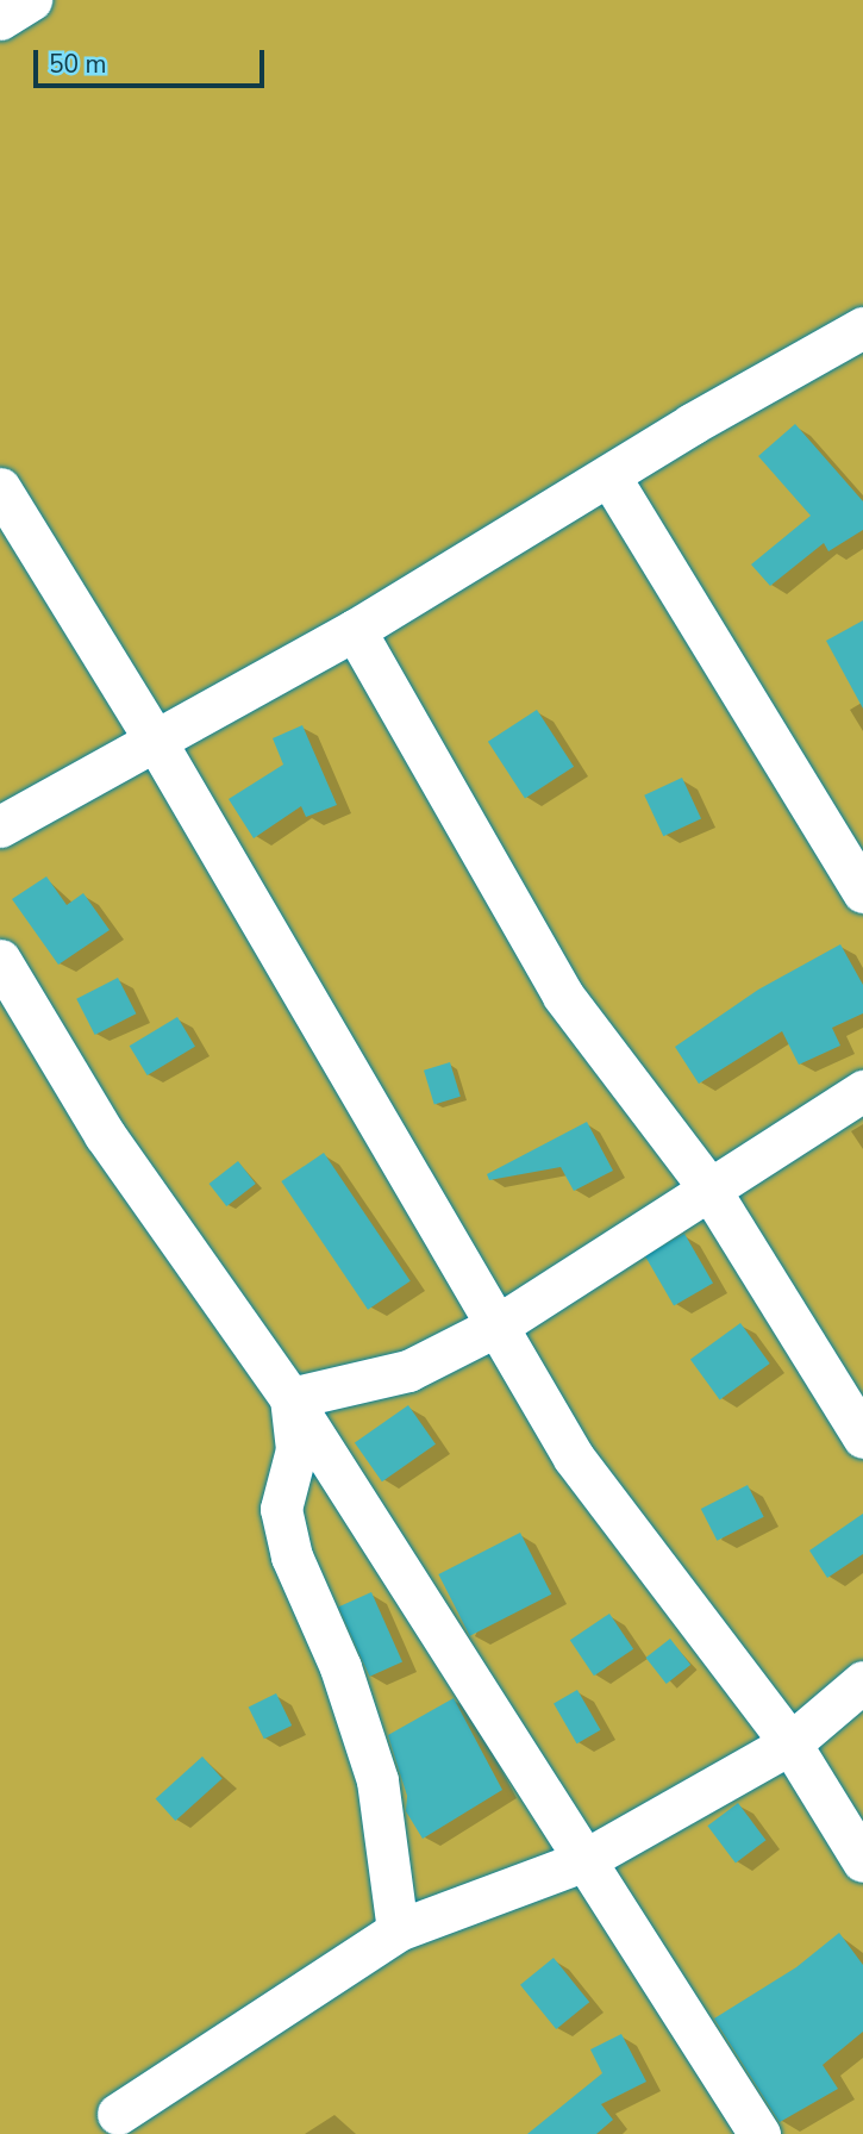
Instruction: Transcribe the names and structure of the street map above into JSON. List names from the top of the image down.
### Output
{
  "scale_bar": "50 m"
}
